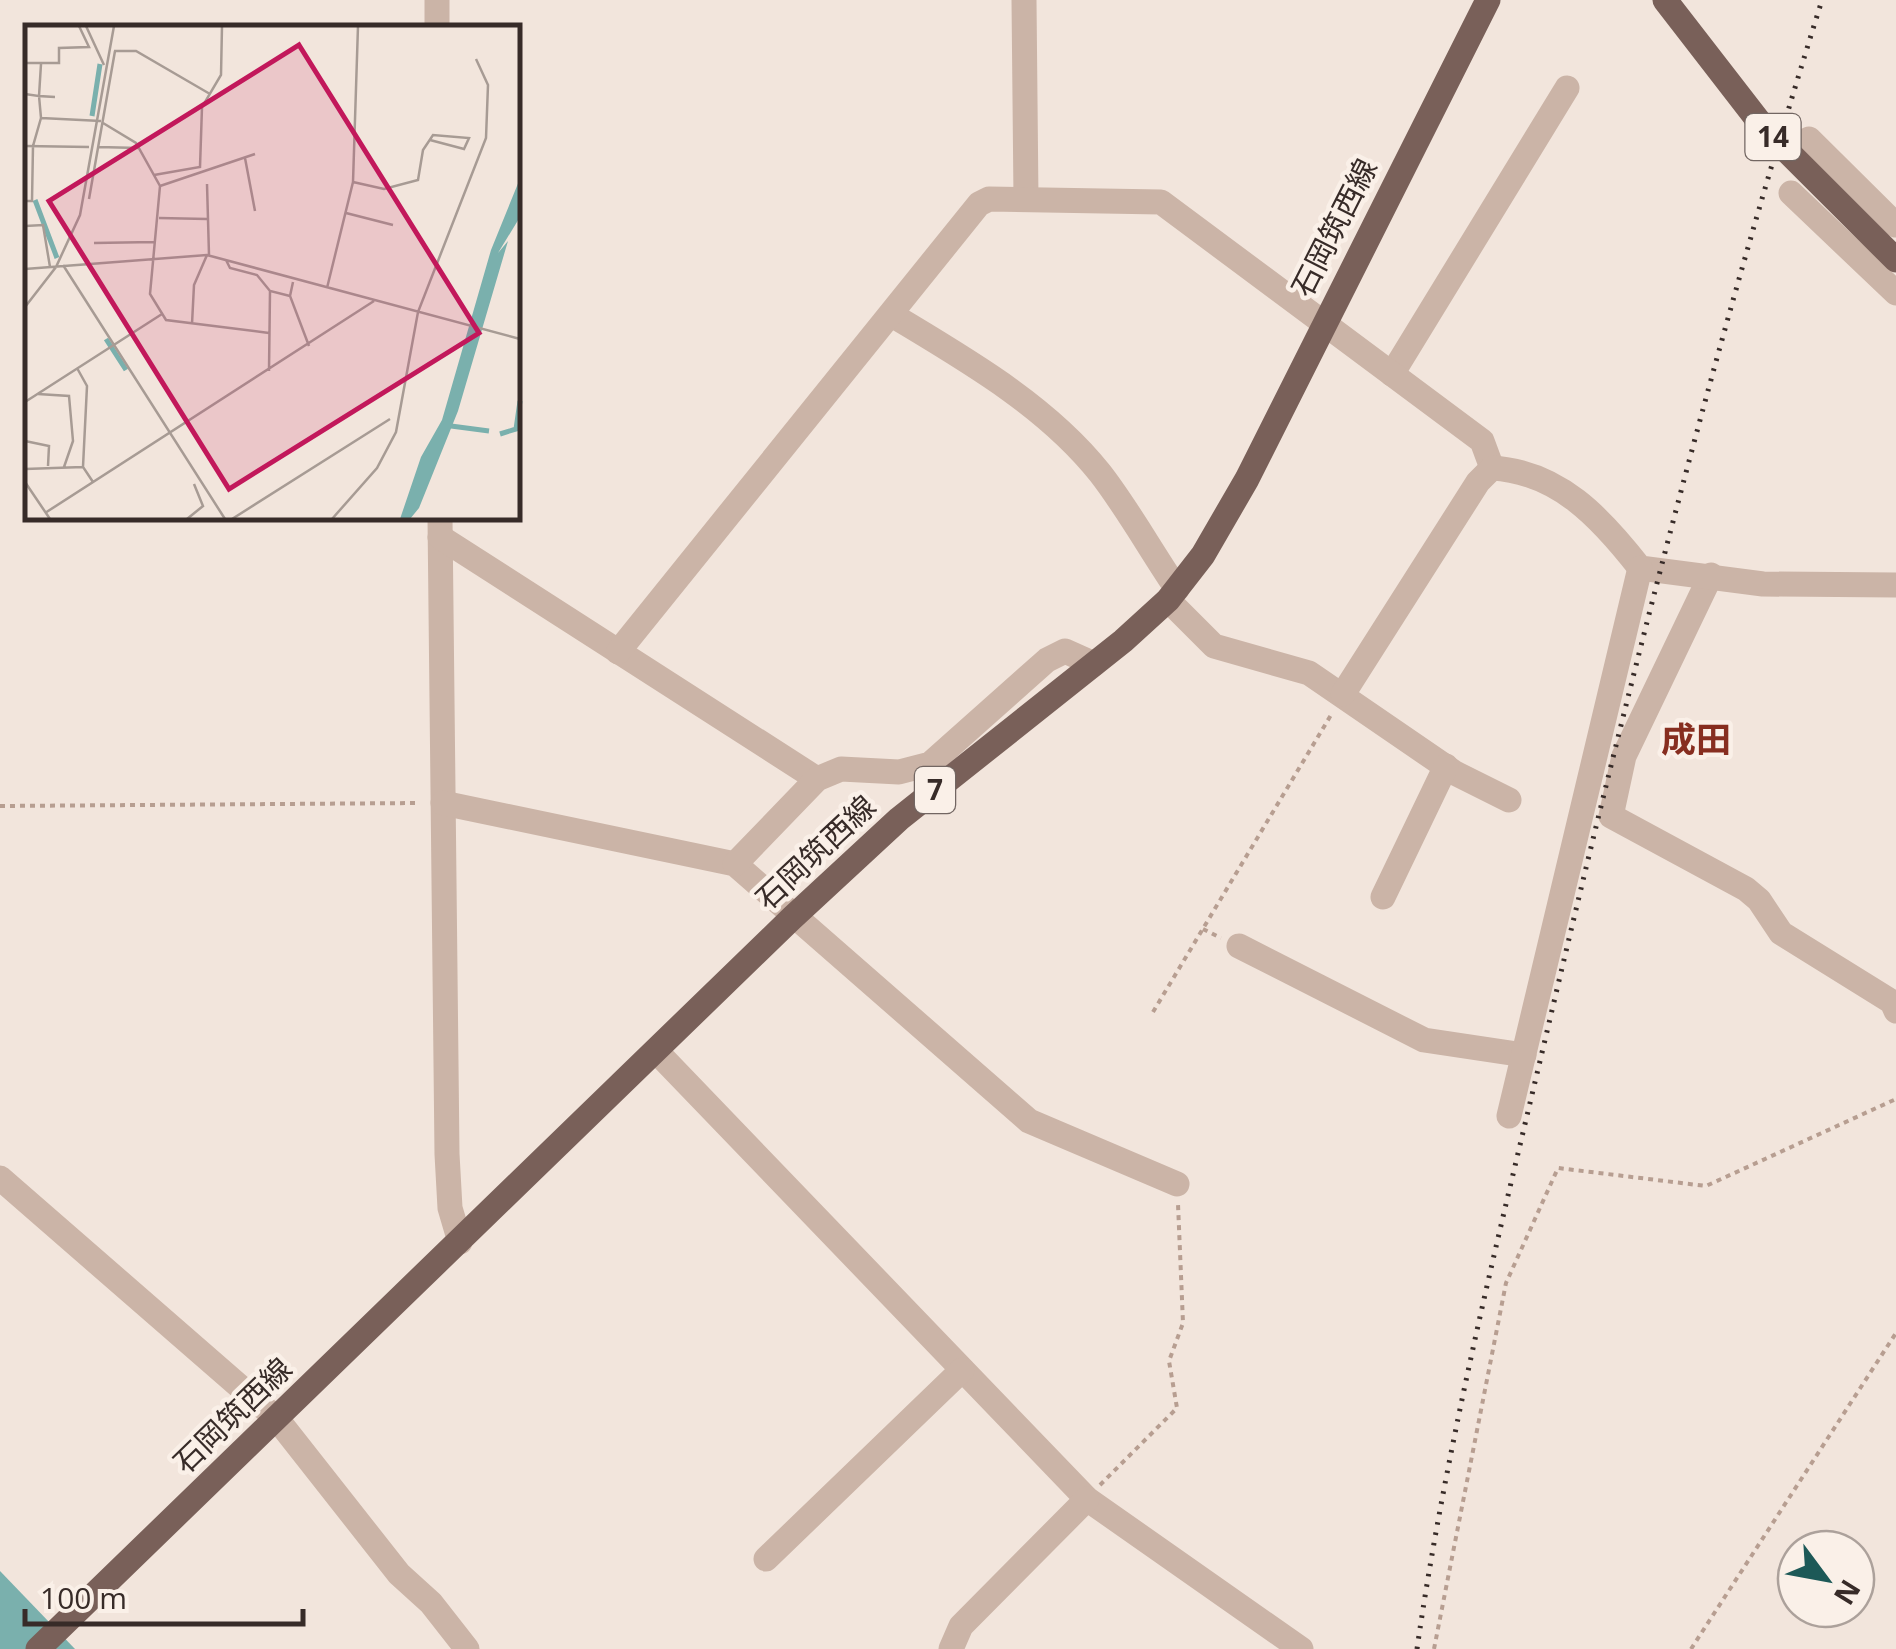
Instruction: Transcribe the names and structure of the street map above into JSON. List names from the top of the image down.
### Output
{
  "streets": {
    "main road": ["14", "石岡筑西線", "7"]
  },
  "districts": ["成田"],
  "scale_bar": "100 m",
  "north": "bottom right"
}
